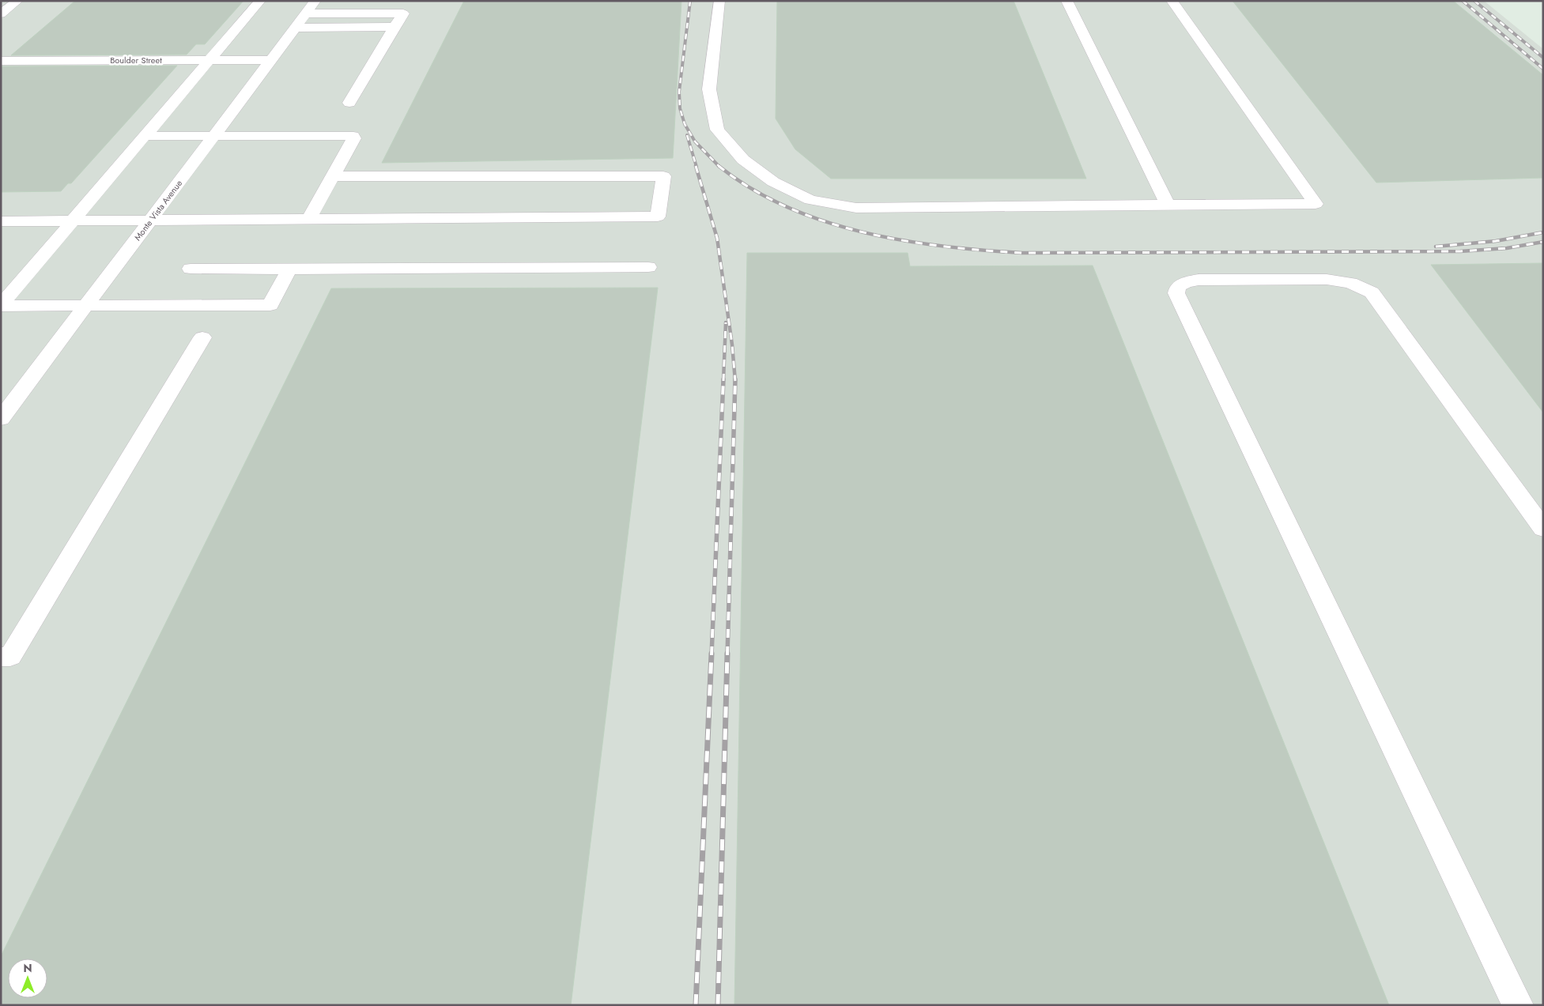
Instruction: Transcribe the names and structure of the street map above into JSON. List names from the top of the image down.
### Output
{
  "streets": {
    "street": ["Boulder Street", "Monte Vista Avenue"]
  },
  "crossings": [
    ["Boulder Street", "Monte Vista Avenue"]
  ],
  "north": "top"
}
